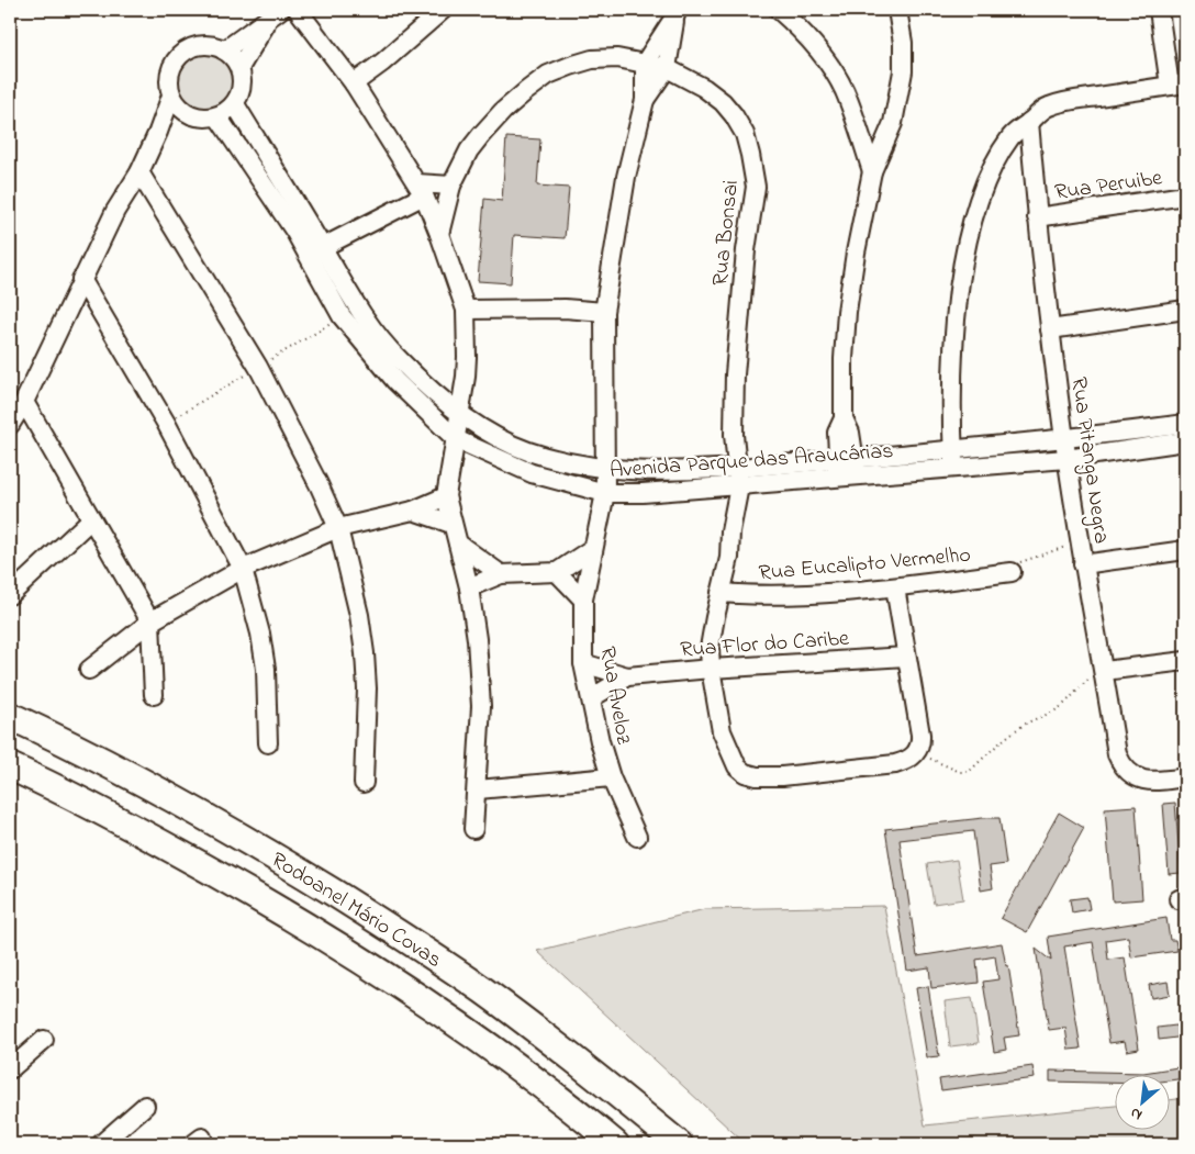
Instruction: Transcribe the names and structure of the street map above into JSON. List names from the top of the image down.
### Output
{
  "streets": {
    "highway": ["Rodoanel Mário Covas"],
    "street": [
      "Rua Peruibe",
      "Rua Bonsai",
      "Avenida Parque das Araucárias",
      "Rua Pitanga Negra",
      "Rua Eucalipto Vermelho",
      "Rua Flor do Caribe",
      "Rua Aveloz"
    ]
  },
  "crossings": [
    ["Rua Peruibe", "Rua Pitanga Negra"],
    ["Rua Bonsai", "Avenida Parque das Araucárias"],
    ["Avenida Parque das Araucárias", "Rua Pitanga Negra"],
    ["Avenida Parque das Araucárias", "Rua Aveloz"]
  ],
  "north": "bottom left"
}
